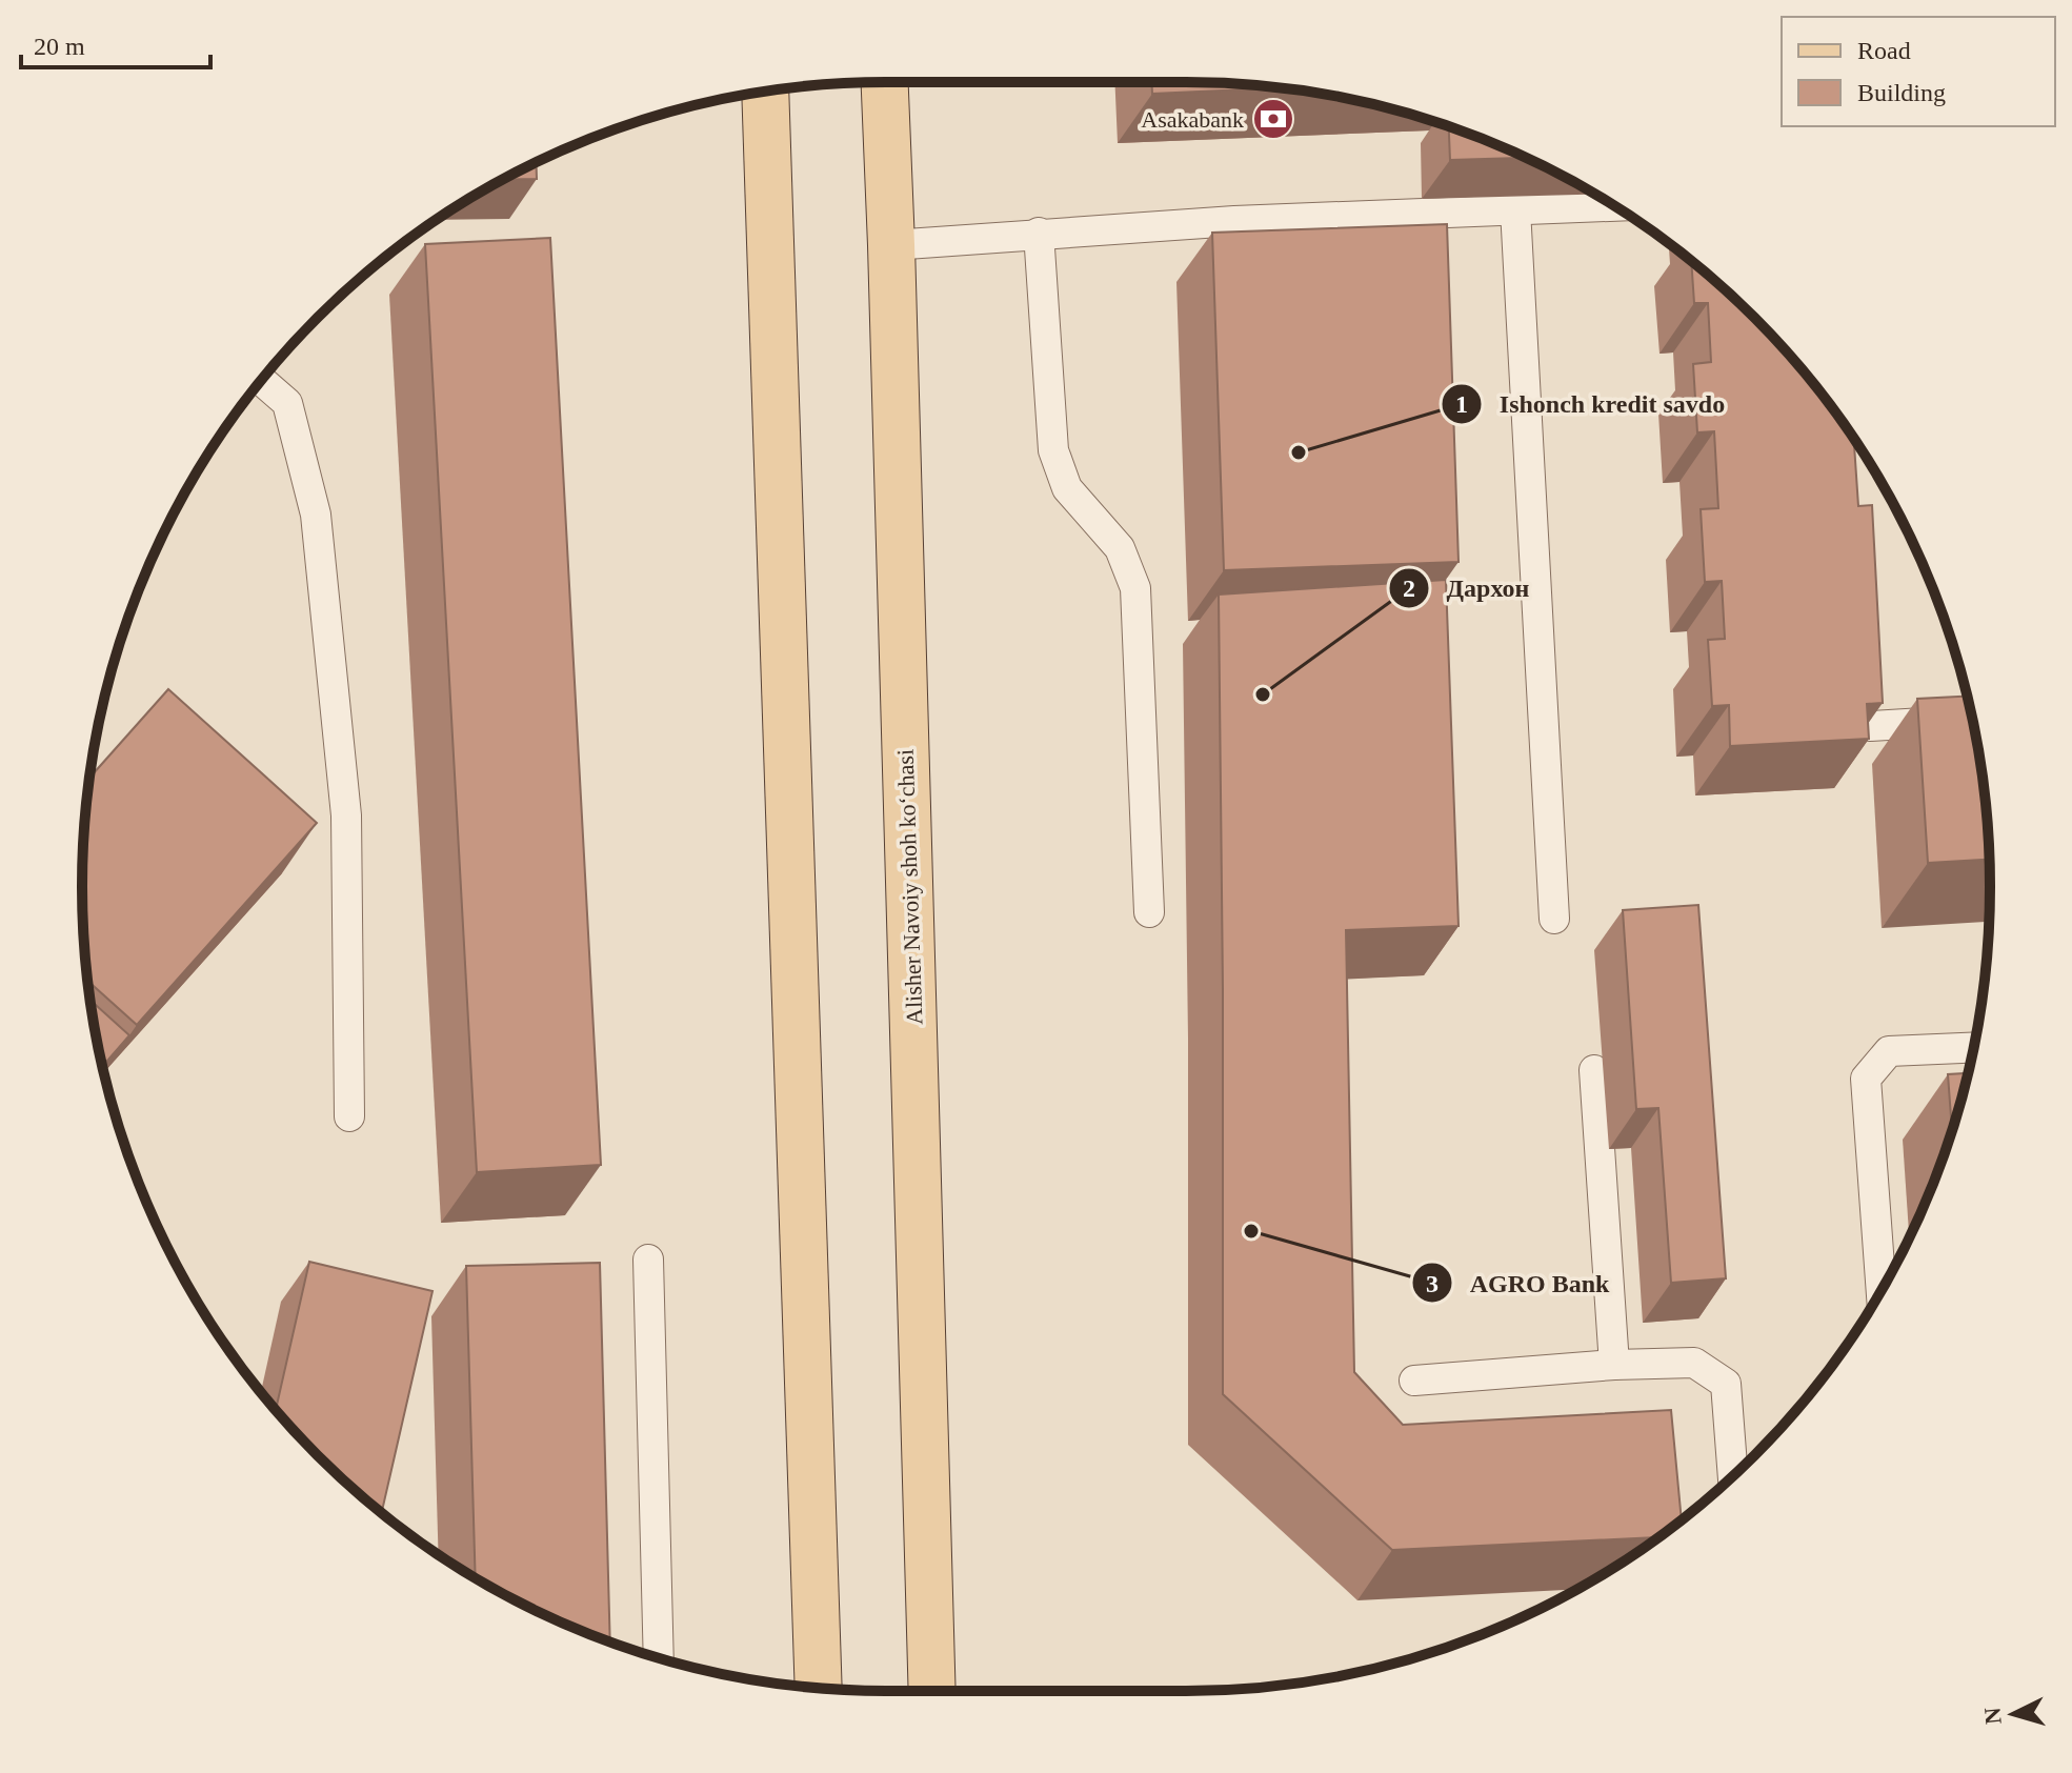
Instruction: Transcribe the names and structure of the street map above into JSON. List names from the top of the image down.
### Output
{
  "streets": {
    "main road": ["Alisher Navoiy shoh koʻchasi"]
  },
  "places": {
    "bank": ["Asakabank"],
    "other": ["Ishonch kredit savdo", "Дархон", "AGRO Bank"]
  },
  "legend": ["Road", "Building"],
  "scale_bar": "20 m",
  "north": "left"
}
